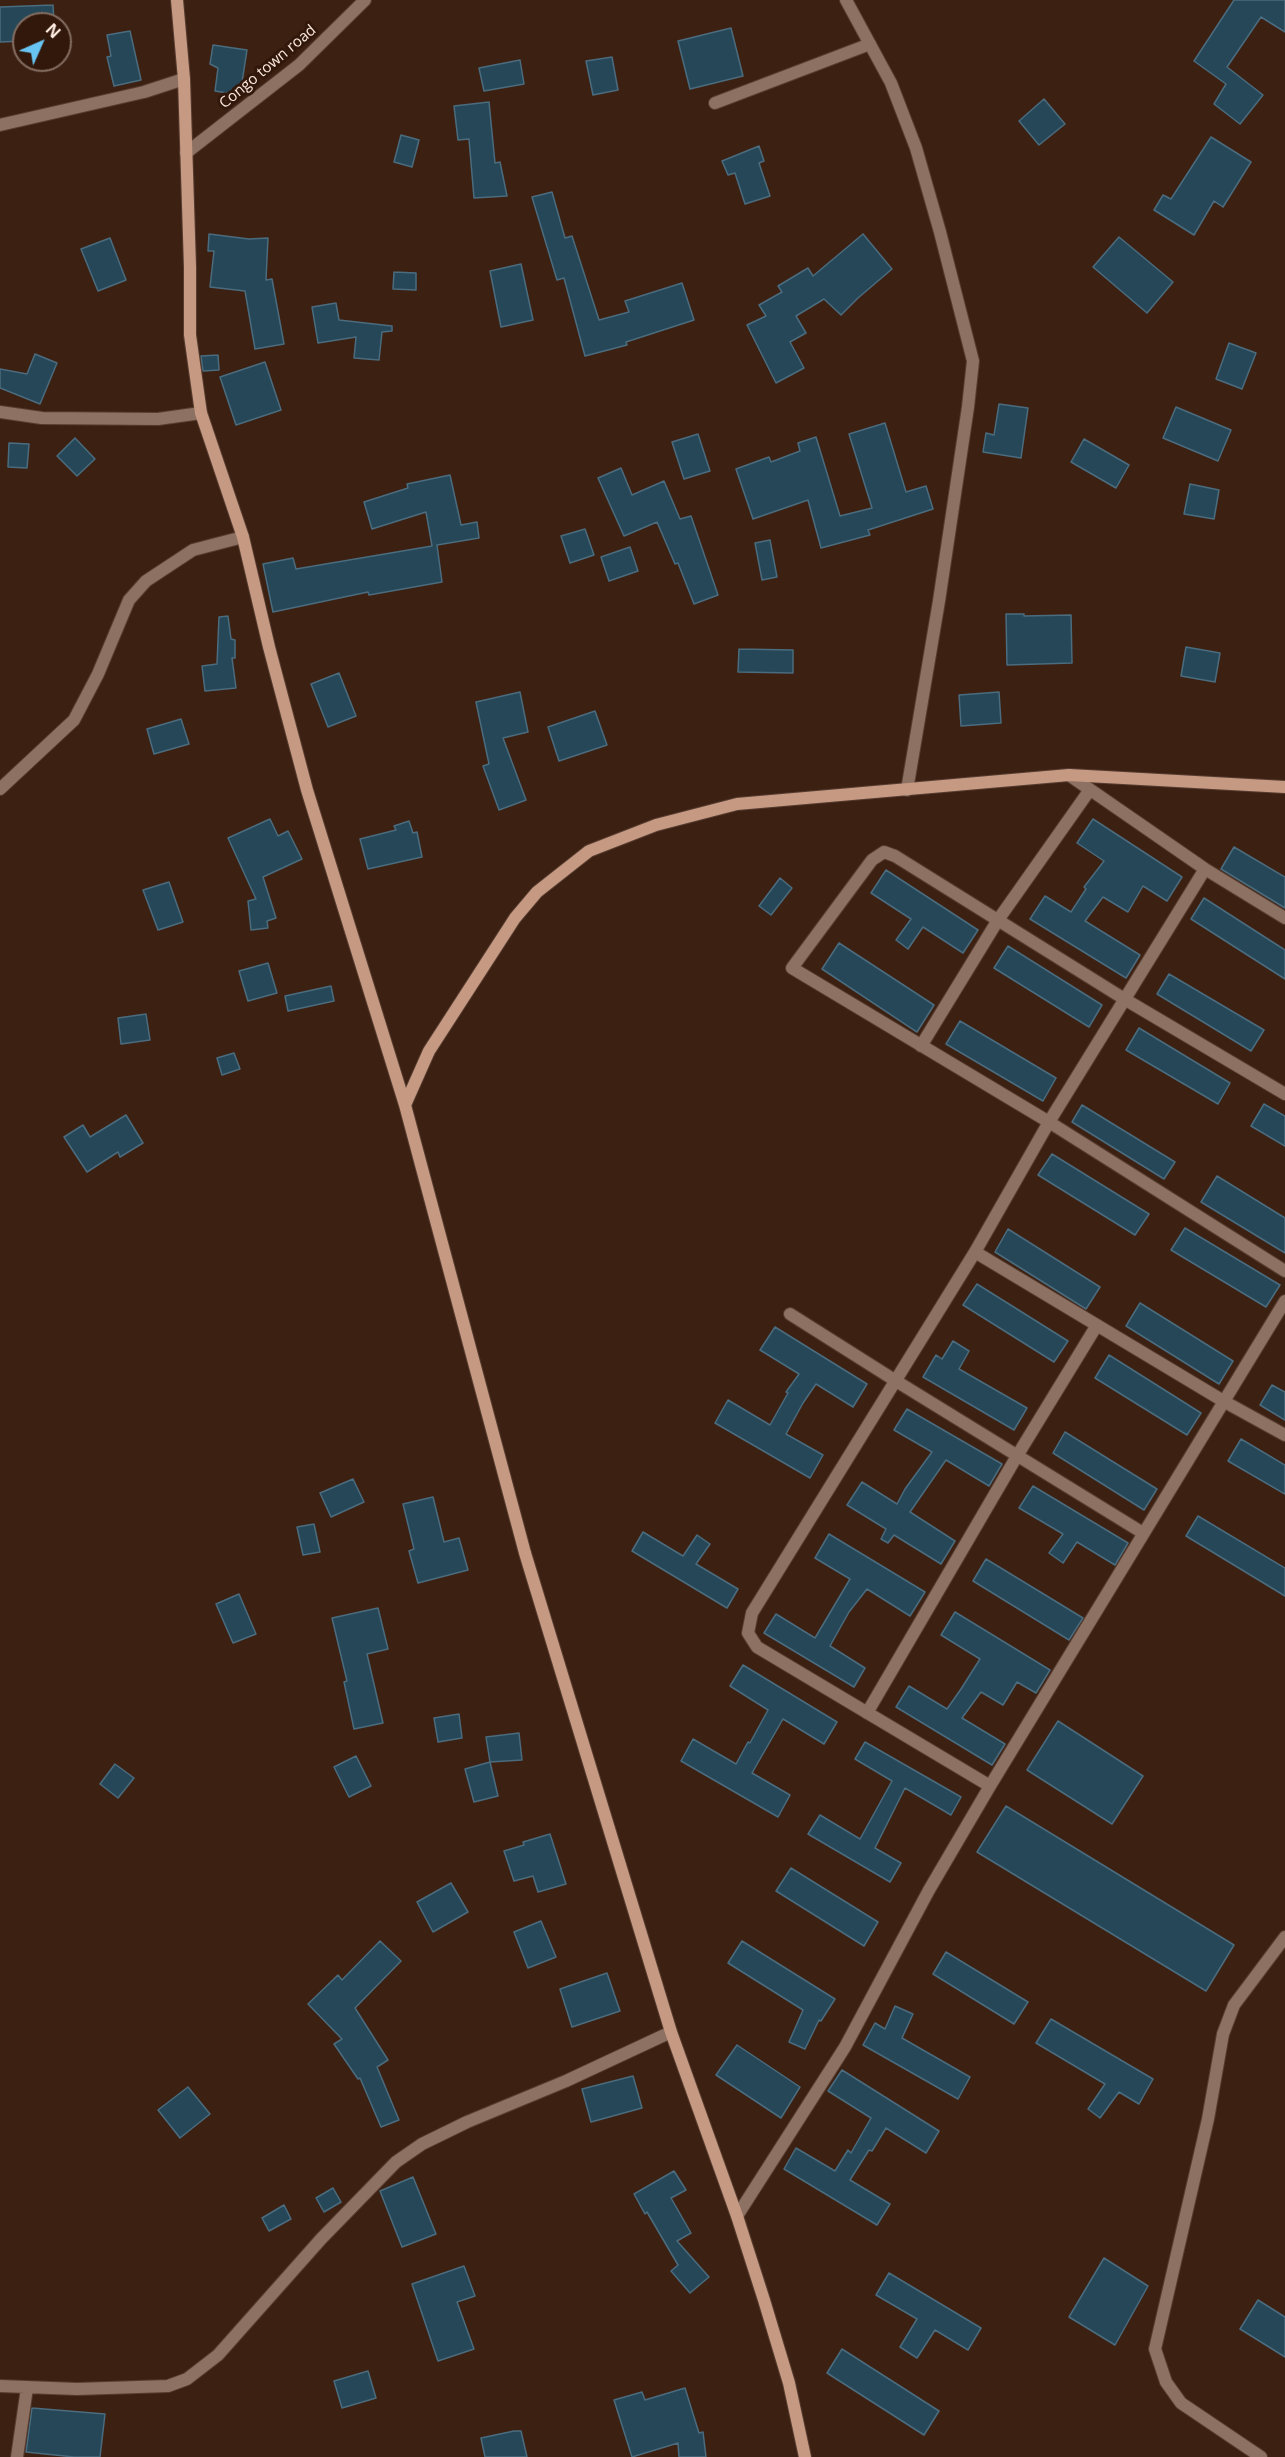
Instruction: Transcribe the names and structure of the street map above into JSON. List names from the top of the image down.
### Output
{
  "streets": {
    "street": ["Congo town road"]
  },
  "north": "top right"
}
